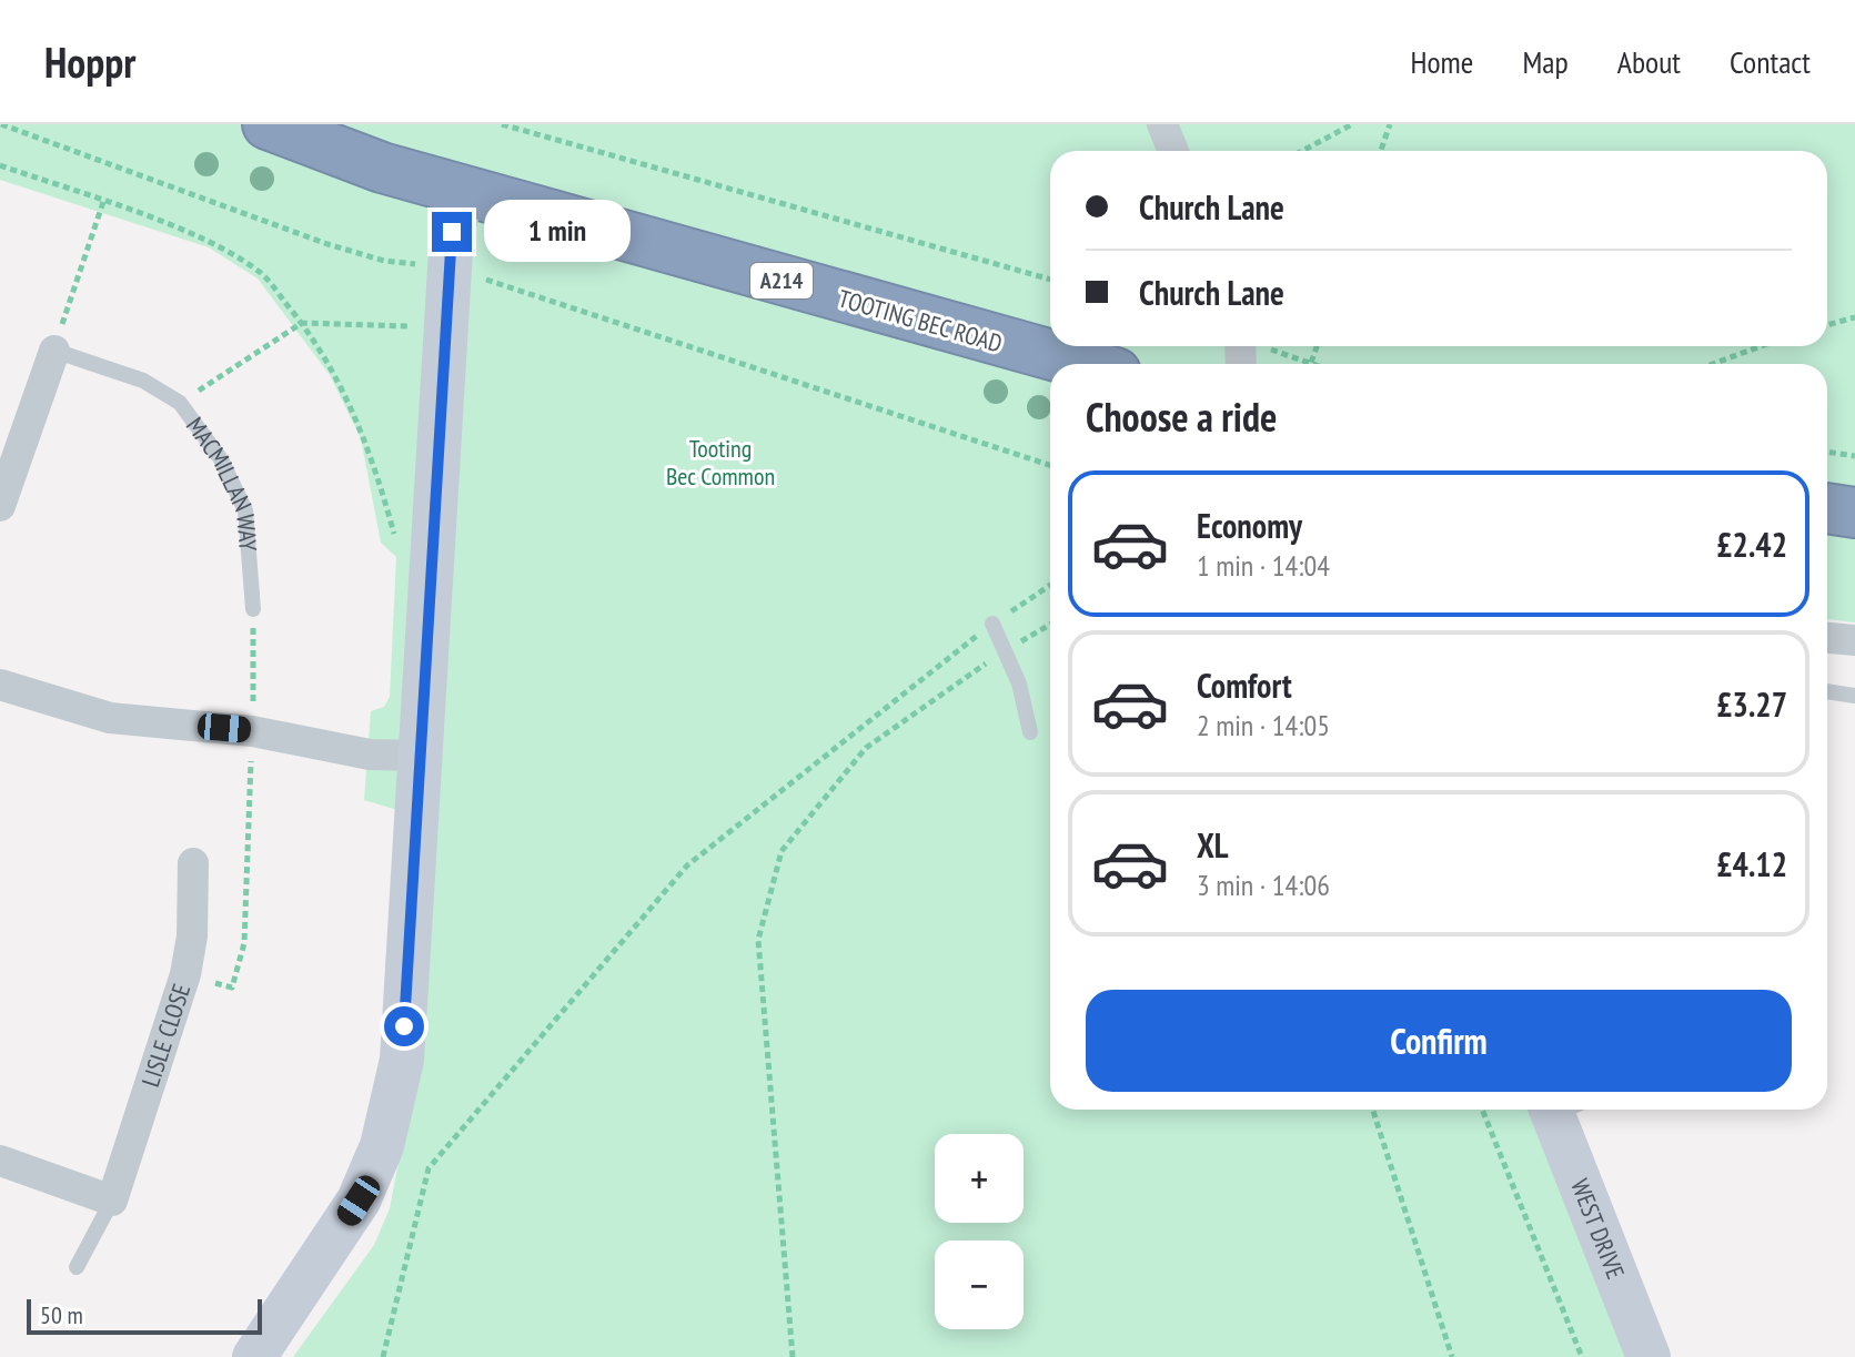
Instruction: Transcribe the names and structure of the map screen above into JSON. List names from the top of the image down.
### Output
{
  "streets": {
    "highway": ["A214", "TOOTING BEC ROAD"],
    "main road": ["WEST DRIVE"],
    "street": ["LISLE CLOSE"],
    "lane": ["MACMILLAN WAY"]
  },
  "parks": ["Tooting Bec Common"],
  "scale_bar": "50 m",
  "page": {
    "header": "Hoppr",
    "nav": [
      "Home",
      "Map",
      "About",
      "Contact"
    ],
    "banner": ["Church Lane", "Church Lane"],
    "bubble": "1 min",
    "heading": "Choose a ride",
    "list": [
      {
        "name": "Economy",
        "note": "1 min · 14:04",
        "value": "£2.42"
      },
      {
        "name": "Comfort",
        "note": "2 min · 14:05",
        "value": "£3.27"
      },
      {
        "name": "XL",
        "note": "3 min · 14:06",
        "value": "£4.12"
      }
    ],
    "buttons": "Confirm",
    "map_buttons": ["+", "−"],
    "scale": "50 m"
  }
}
